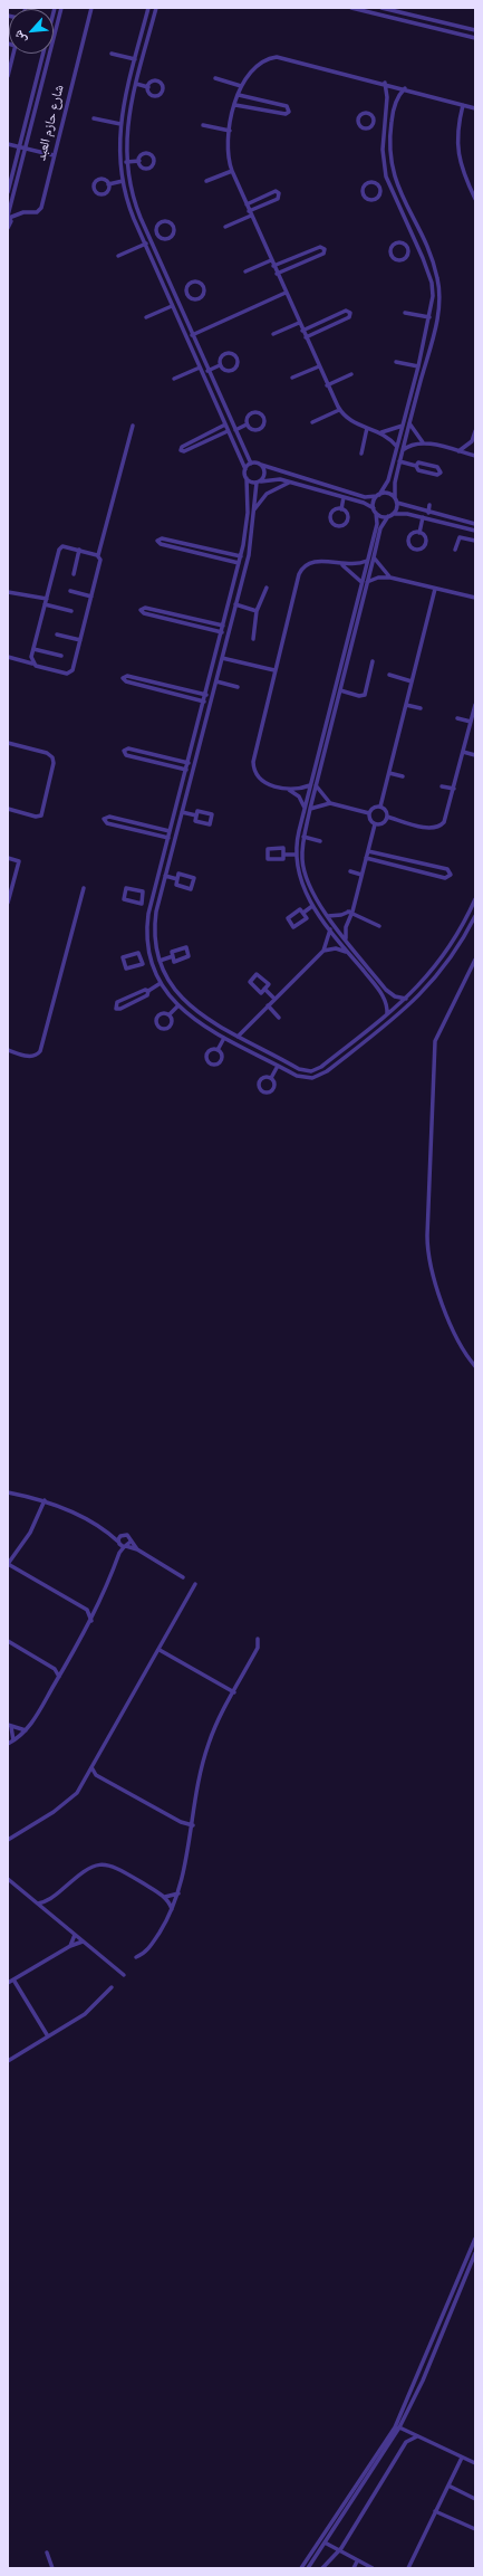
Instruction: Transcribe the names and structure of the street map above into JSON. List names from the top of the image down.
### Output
{
  "streets": {
    "street": ["شارع حازم العبد"]
  },
  "north": "bottom left"
}
